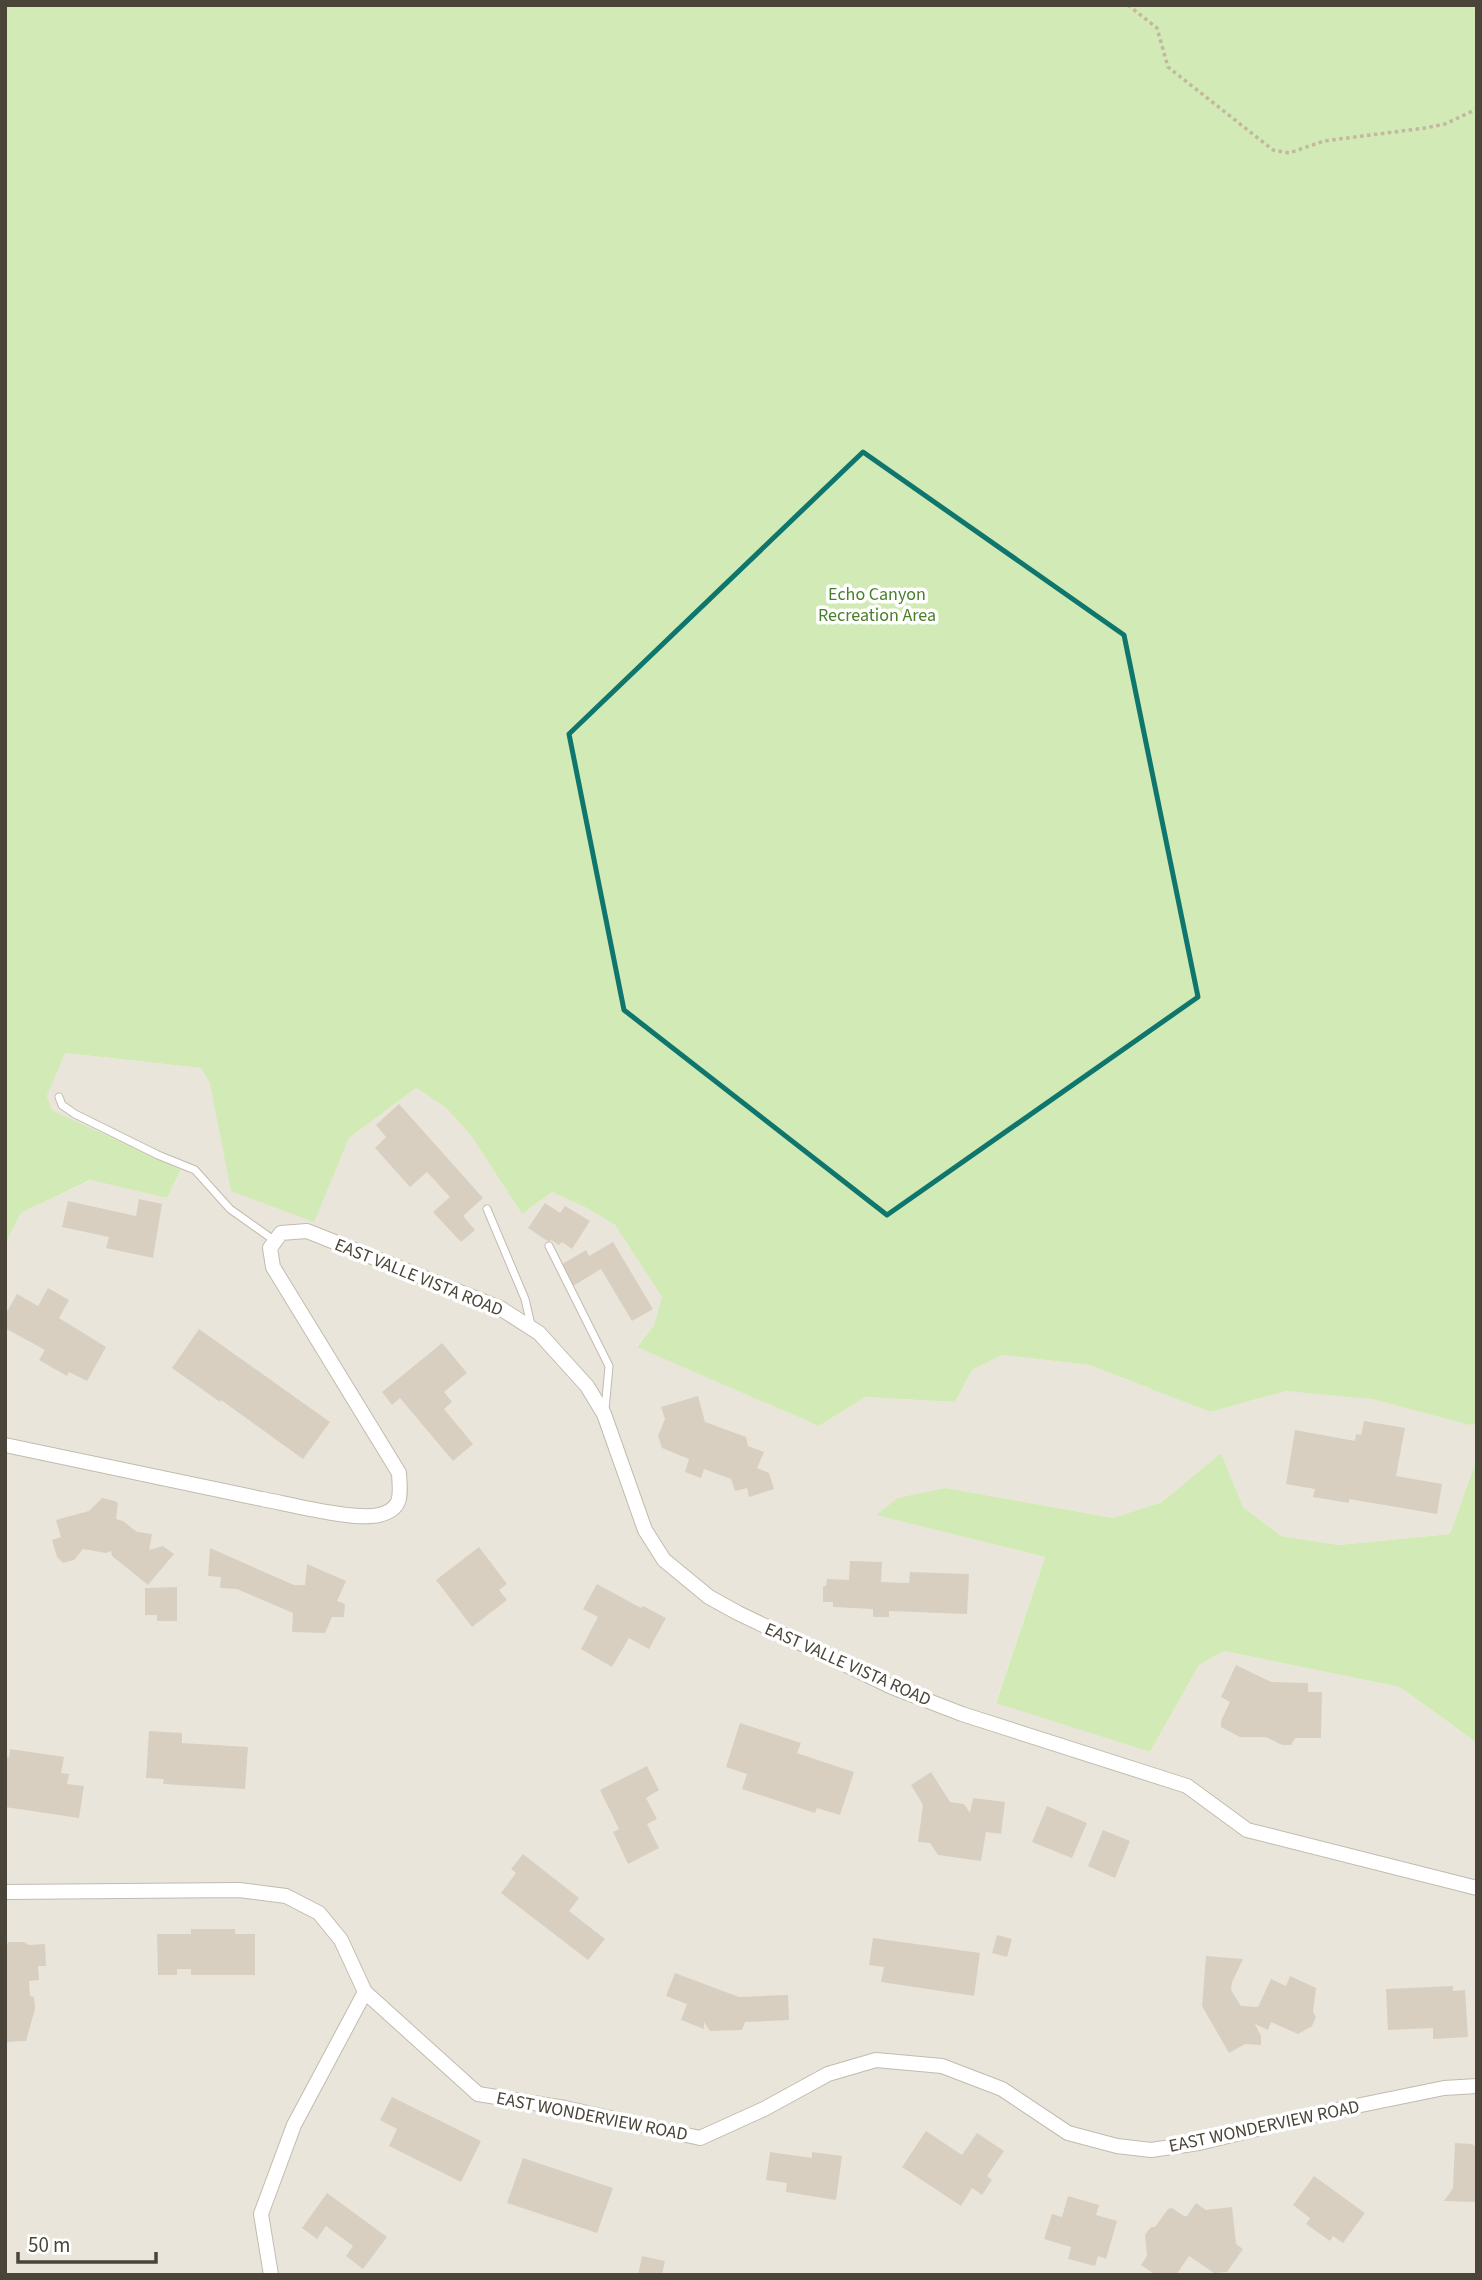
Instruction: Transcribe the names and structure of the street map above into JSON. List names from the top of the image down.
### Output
{
  "streets": {
    "street": ["EAST VALLE VISTA ROAD", "EAST WONDERVIEW ROAD"]
  },
  "parks": ["Echo Canyon Recreation Area"],
  "scale_bar": "50 m"
}
